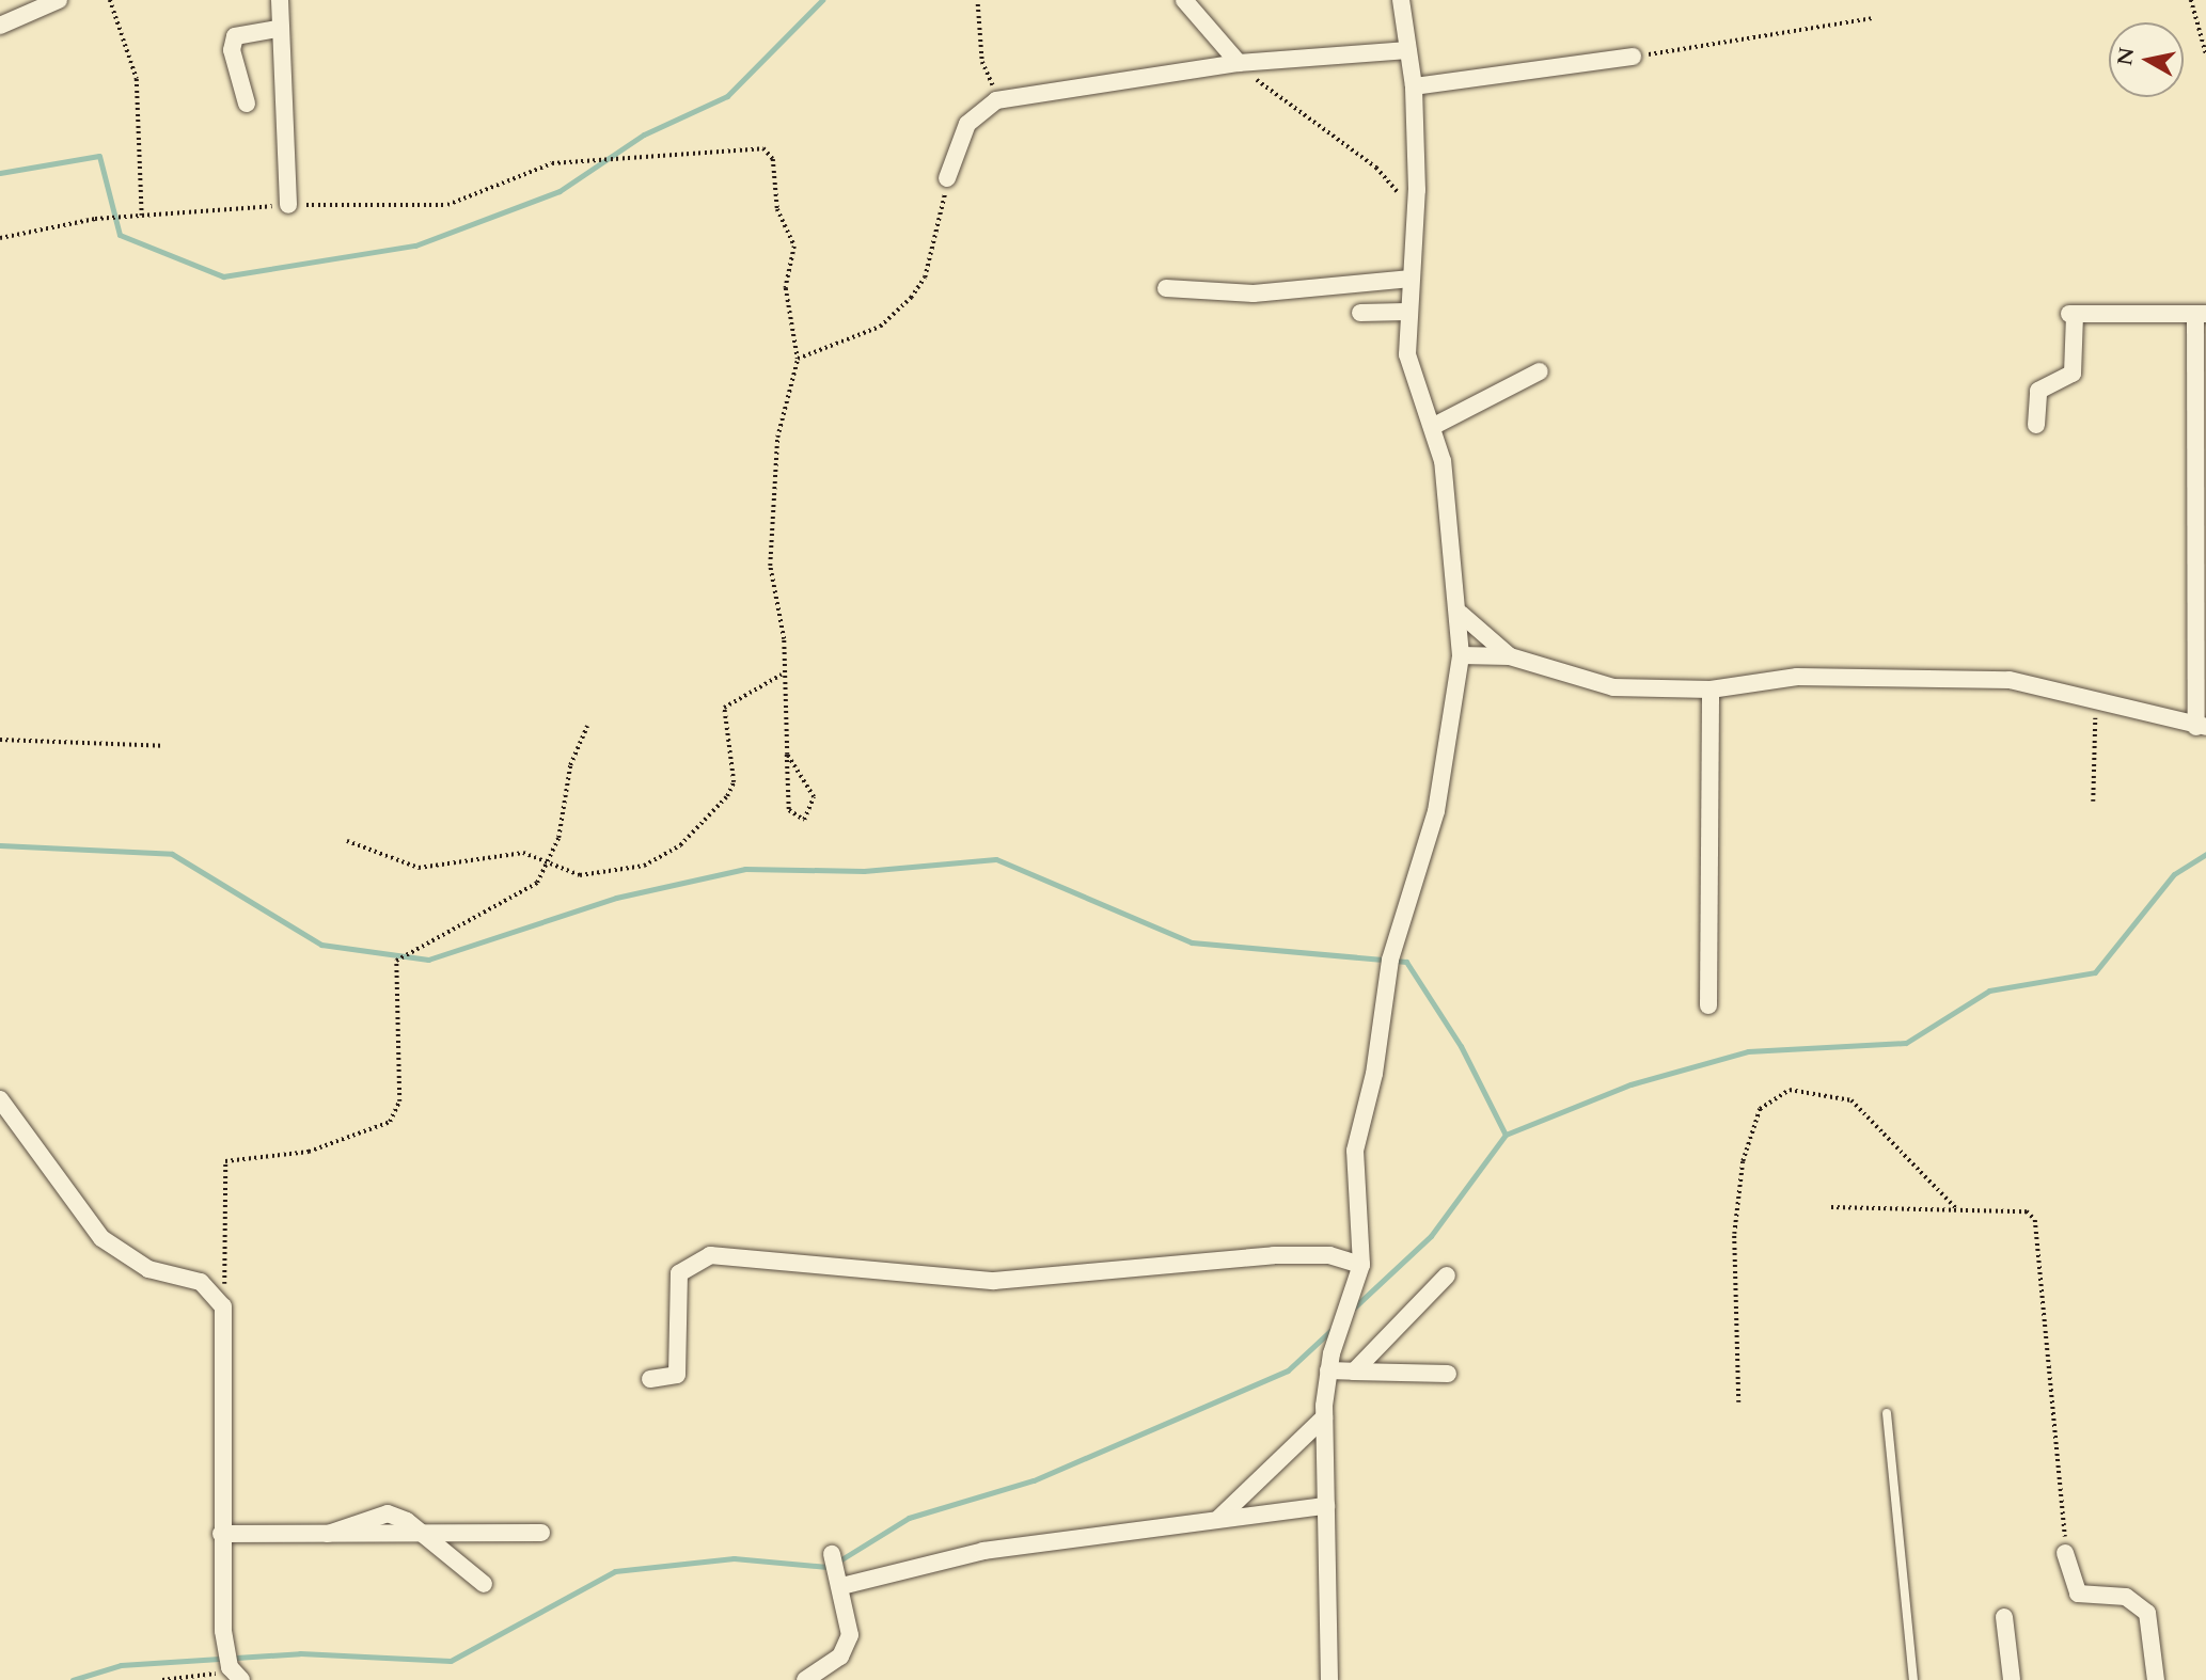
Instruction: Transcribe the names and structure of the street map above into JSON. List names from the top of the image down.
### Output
{
  "north": "left"
}
